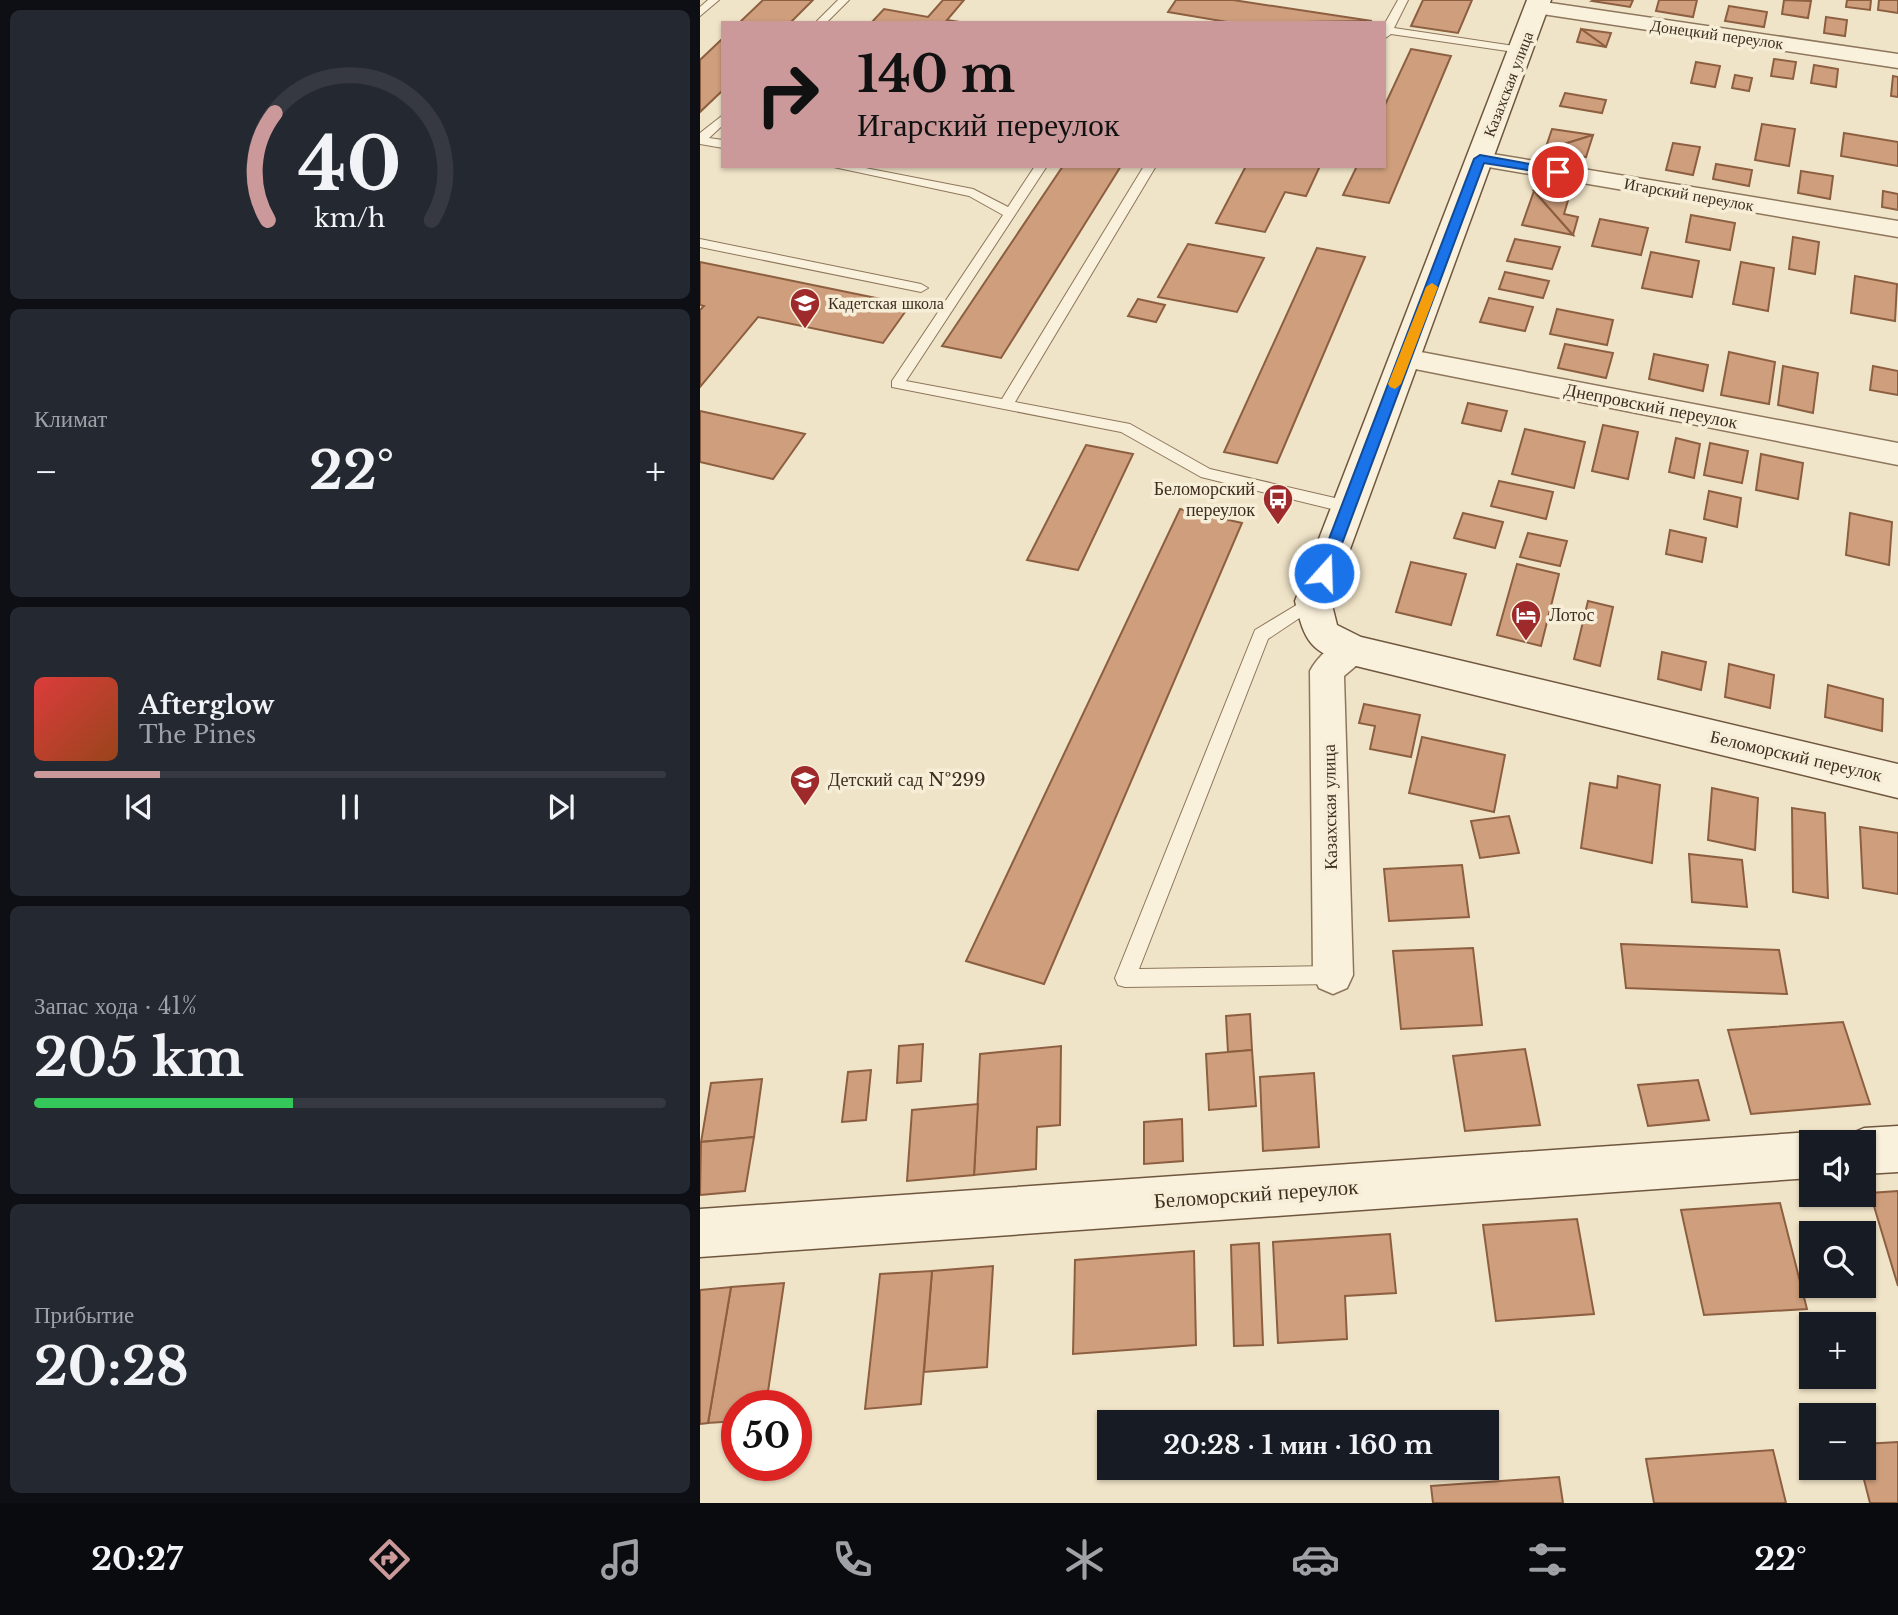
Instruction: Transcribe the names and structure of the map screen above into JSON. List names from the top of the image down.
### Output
{
  "streets": {
    "main road": ["Казахская улица", "Беломорский переулок"],
    "street": ["Донецкий переулок", "Игарский переулок", "Днепровский переулок"]
  },
  "crossings": [
    ["Донецкий переулок", "Казахская улица"],
    ["Казахская улица", "Игарский переулок"],
    ["Казахская улица", "Днепровский переулок"],
    ["Казахская улица", "Беломорский переулок"]
  ],
  "places": {
    "school or university": ["Кадетская школа", "Детский сад №299"],
    "bus stop": ["Беломорский переулок"],
    "hotel": ["Лотос"]
  },
  "page": {
    "turn": ["140 m", "Игарский переулок"],
    "tile": [
      "Климат",
      ["Запас хода · 41%", "205 km"],
      ["Прибытие", "20:28"]
    ],
    "heat": ["−", "22°", "+"],
    "song": ["Afterglow", "The Pines"],
    "map_buttons": ["+", "−"],
    "limit": "50",
    "trip": "20:28 · 1 мин · 160 m",
    "tabs": ["20:27", "22°"],
    "gauge": ["40", "km/h"]
  }
}
